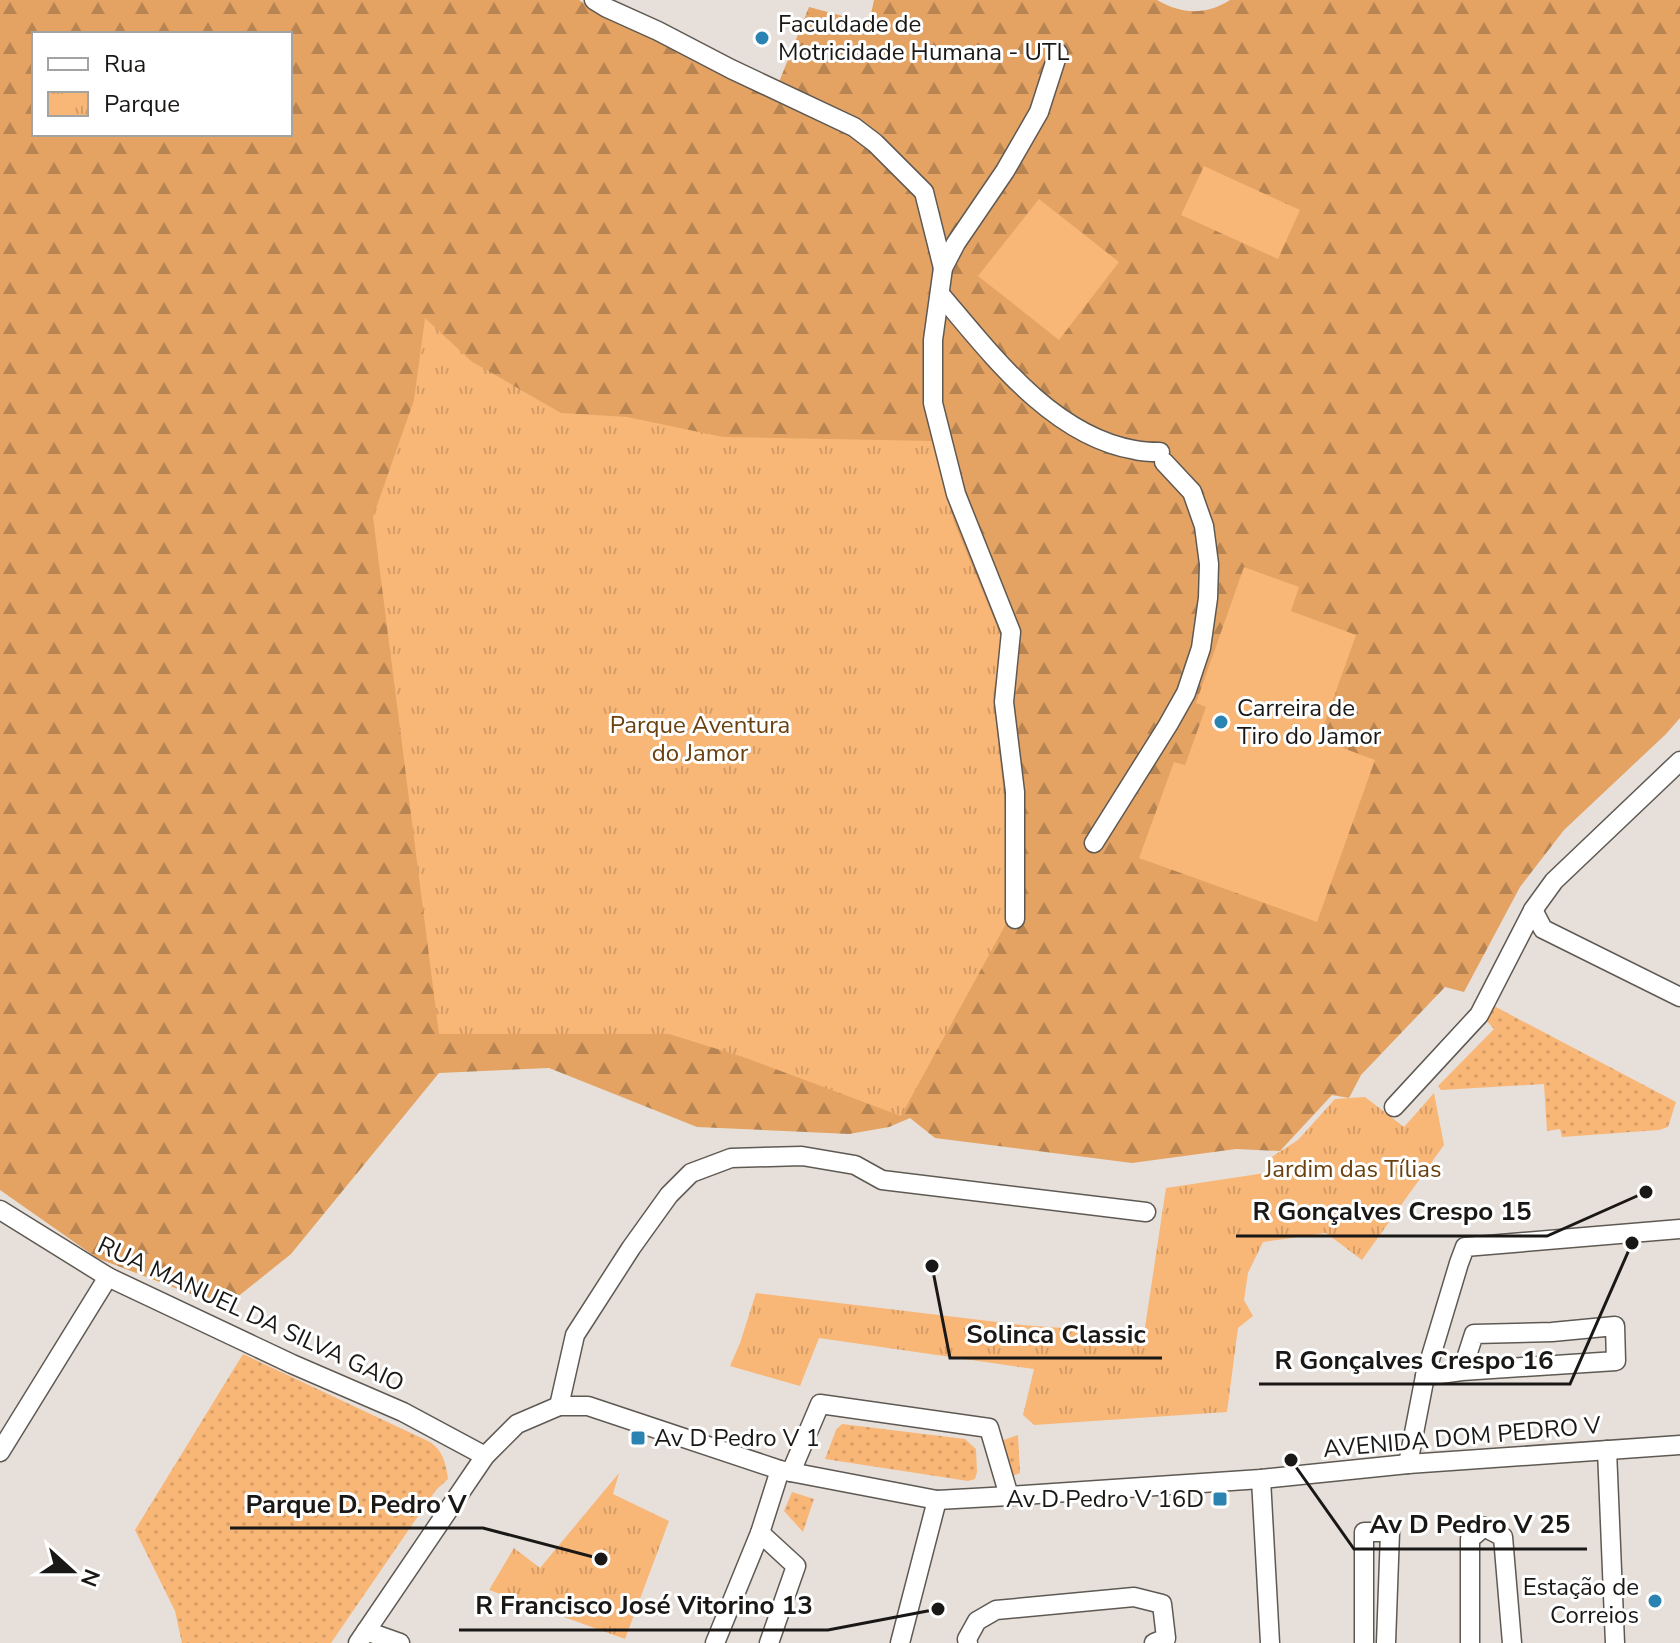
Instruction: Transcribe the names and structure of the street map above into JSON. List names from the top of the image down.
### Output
{
  "streets": {
    "street": ["RUA MANUEL DA SILVA GAIO", "AVENIDA DOM PEDRO V"]
  },
  "parks": ["Parque Aventura do Jamor", "Jardim das Tílias"],
  "places": {
    "other": [
      "Faculdade de Motricidade Humana - UTL",
      "Carreira de Tiro do Jamor",
      "R Gonçalves Crespo 15",
      "R Gonçalves Crespo 16",
      "Solinca Classic",
      "Av D Pedro V 25",
      "Parque D. Pedro V",
      "Estação de Correios",
      "R Francisco José Vitorino 13"
    ],
    "transit": ["Av D Pedro V 1", "Av D Pedro V 16D"]
  },
  "legend": ["Rua", "Parque"],
  "north": "right"
}
